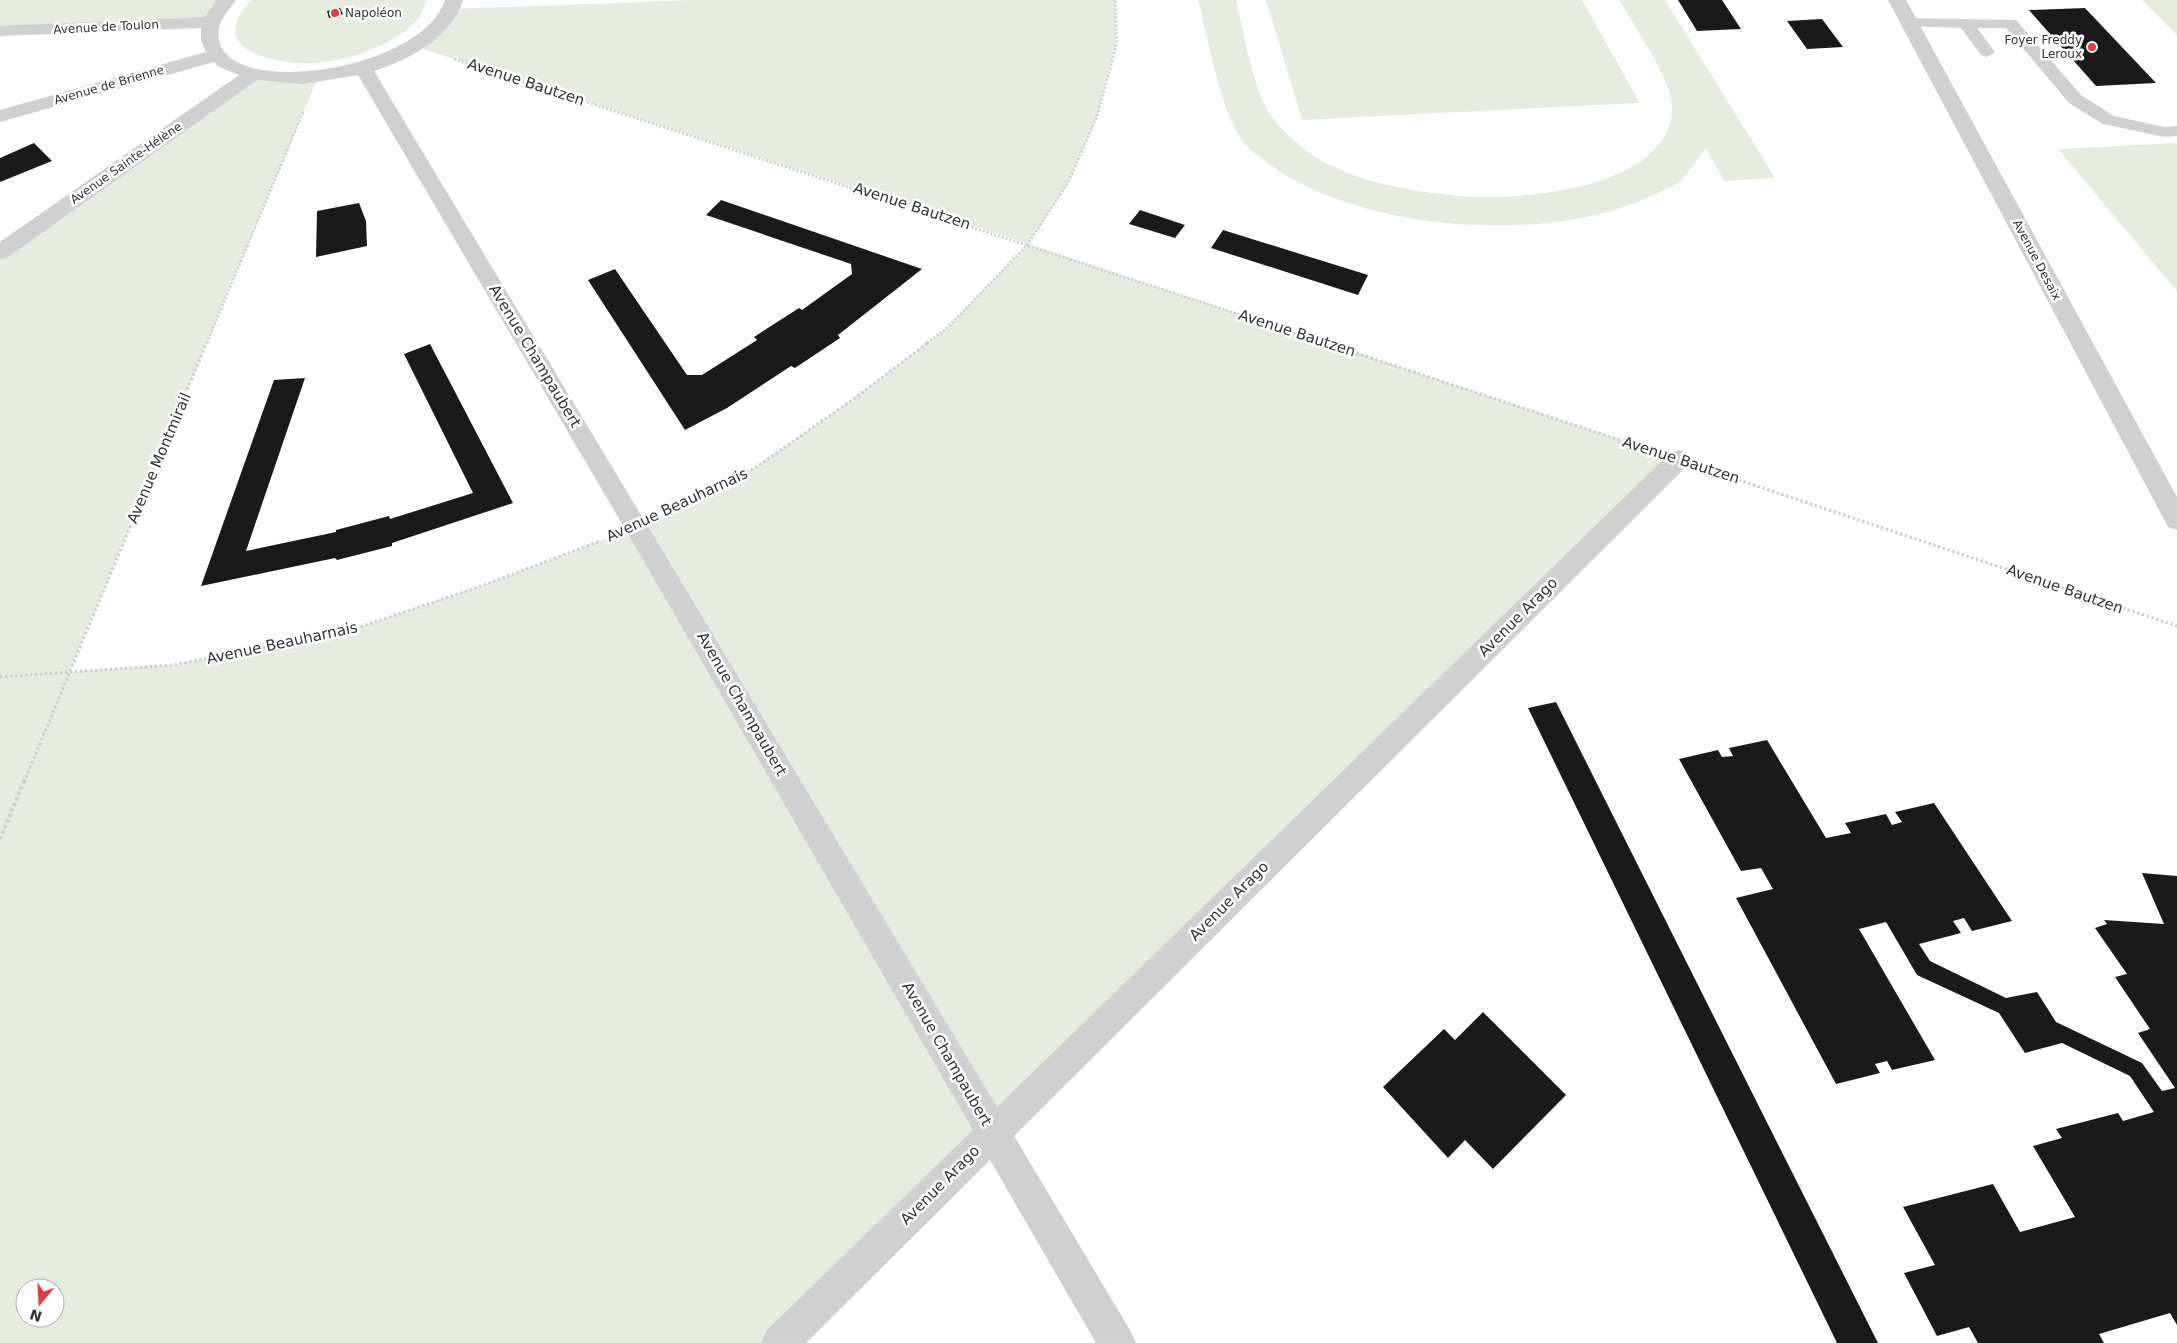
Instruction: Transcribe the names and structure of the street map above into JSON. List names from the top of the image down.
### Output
{
  "streets": {
    "street": [
      "Avenue de Toulon",
      "Avenue de Brienne",
      "Avenue Sainte-Hélène",
      "Avenue Desaix",
      "Avenue Champaubert",
      "Avenue Arago"
    ],
    "path": ["Avenue Bautzen", "Avenue Montmirail", "Avenue Beauharnais"]
  },
  "crossings": [
    ["Avenue Bautzen", "Avenue Beauharnais"],
    ["Avenue Bautzen", "Avenue Arago"],
    ["Avenue Champaubert", "Avenue Beauharnais"],
    ["Avenue Champaubert", "Avenue Arago"],
    ["Avenue Montmirail", "Avenue Beauharnais"]
  ],
  "places": ["Napoléon", "Foyer Freddy Leroux"],
  "north": "bottom"
}
